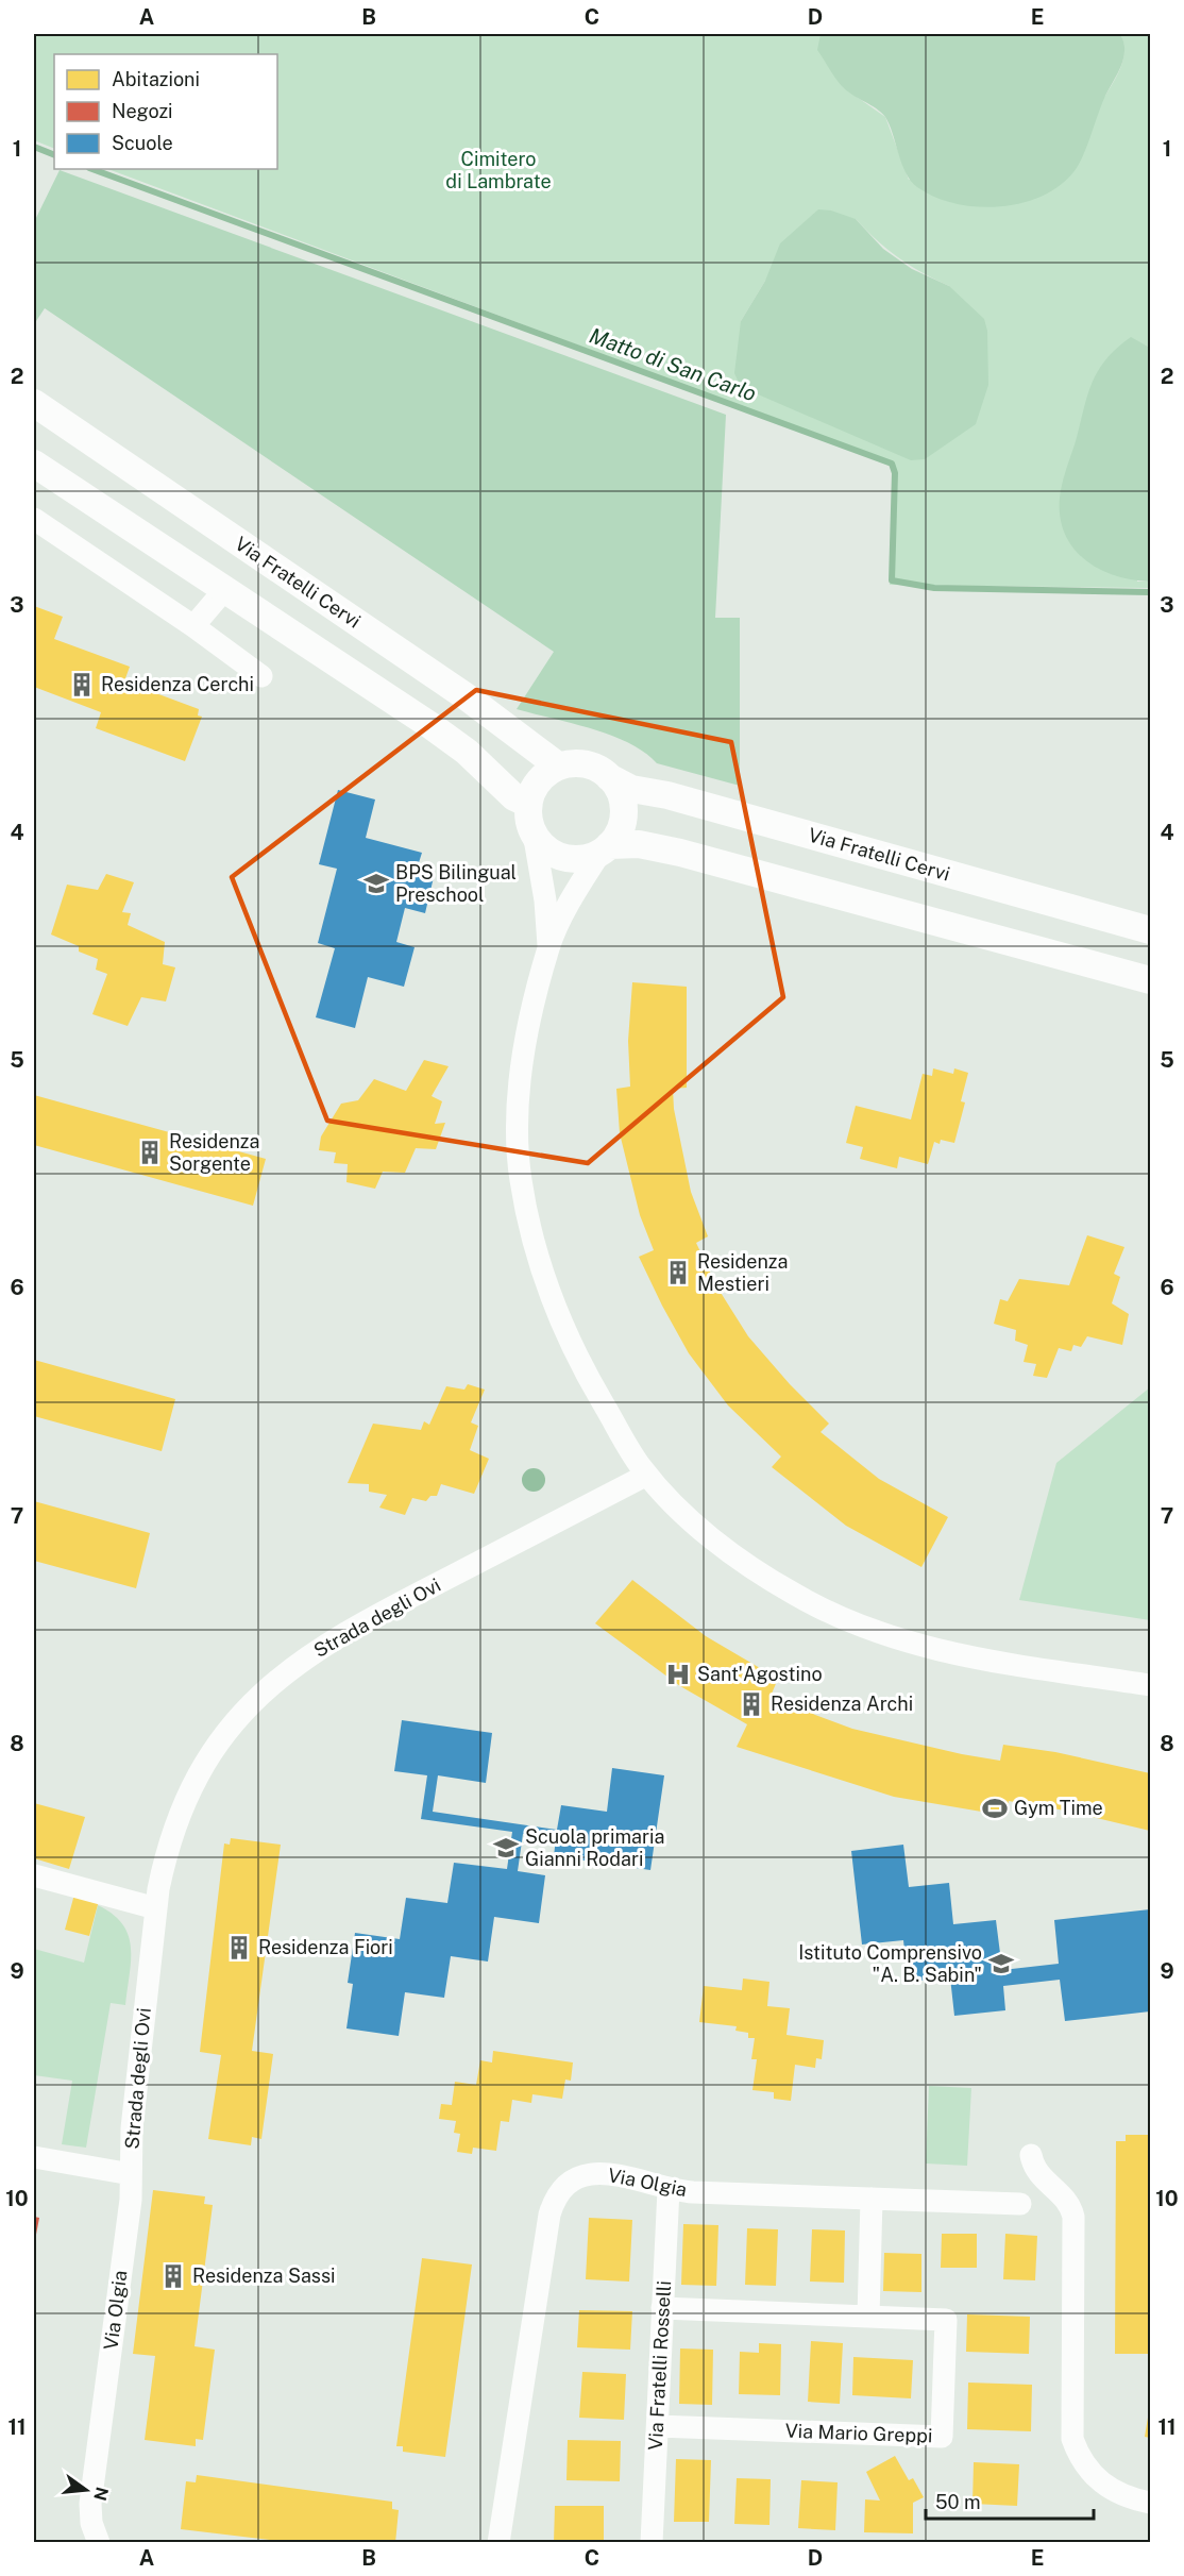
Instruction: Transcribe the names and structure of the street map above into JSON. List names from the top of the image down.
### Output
{
  "streets": {
    "street": [
      "Via Fratelli Cervi",
      "Strada degli Ovi",
      "Via Olgia",
      "Via Fratelli Rosselli",
      "Via Mario Greppi"
    ]
  },
  "crossings": [
    ["Strada degli Ovi", "Via Olgia"],
    ["Via Olgia", "Via Fratelli Rosselli"],
    ["Via Fratelli Rosselli", "Via Mario Greppi"]
  ],
  "water": ["Matto di San Carlo"],
  "parks": ["Cimitero di Lambrate"],
  "places": {
    "building": [
      "Residenza Cerchi",
      "Residenza Sorgente",
      "Residenza Mestieri",
      "Residenza Archi",
      "Residenza Fiori",
      "Residenza Sassi"
    ],
    "school or university": ["BPS Bilingual Preschool", "Scuola primaria Gianni Rodari", "Istituto Comprensivo \"A. B. Sabin\""],
    "hospital": ["Sant'Agostino"],
    "sports": ["Gym Time"]
  },
  "legend": ["Abitazioni", "Negozi", "Scuole"],
  "scale_bar": "50 m",
  "north": "right",
  "grid": {
    "columns": [
      "A",
      "B",
      "C",
      "D",
      "E"
    ],
    "rows": [
      "1",
      "2",
      "3",
      "4",
      "5",
      "6",
      "7",
      "8",
      "9",
      "10",
      "11"
    ]
  }
}
